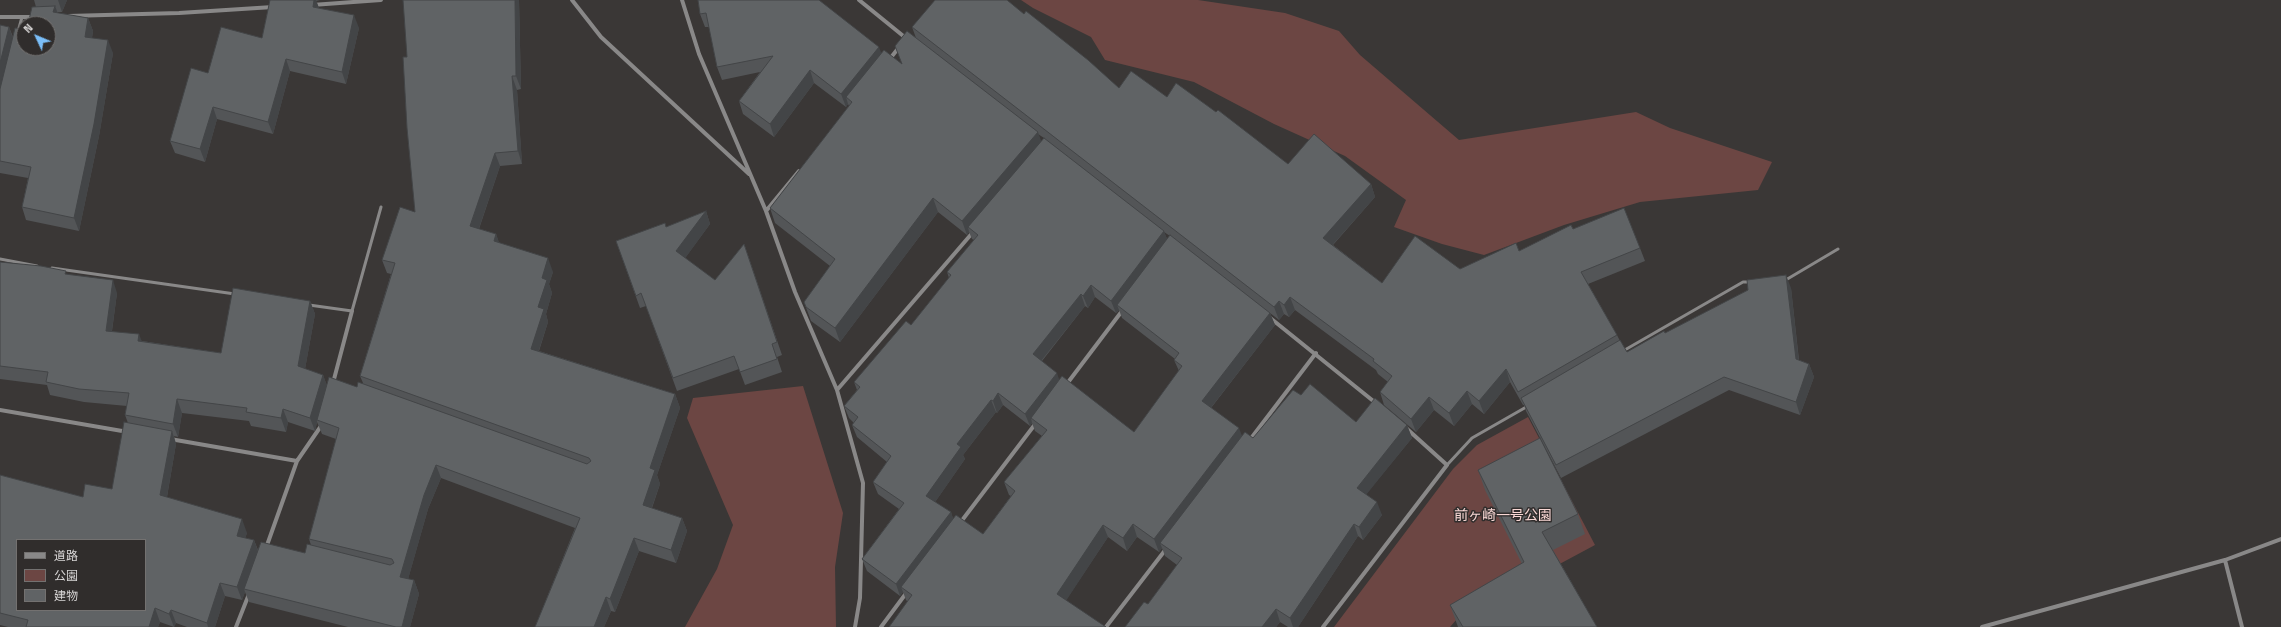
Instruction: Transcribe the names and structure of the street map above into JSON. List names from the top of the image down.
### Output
{
  "parks": ["前ヶ崎一号公園"],
  "legend": ["道路", "公園", "建物"],
  "north": "top left"
}
